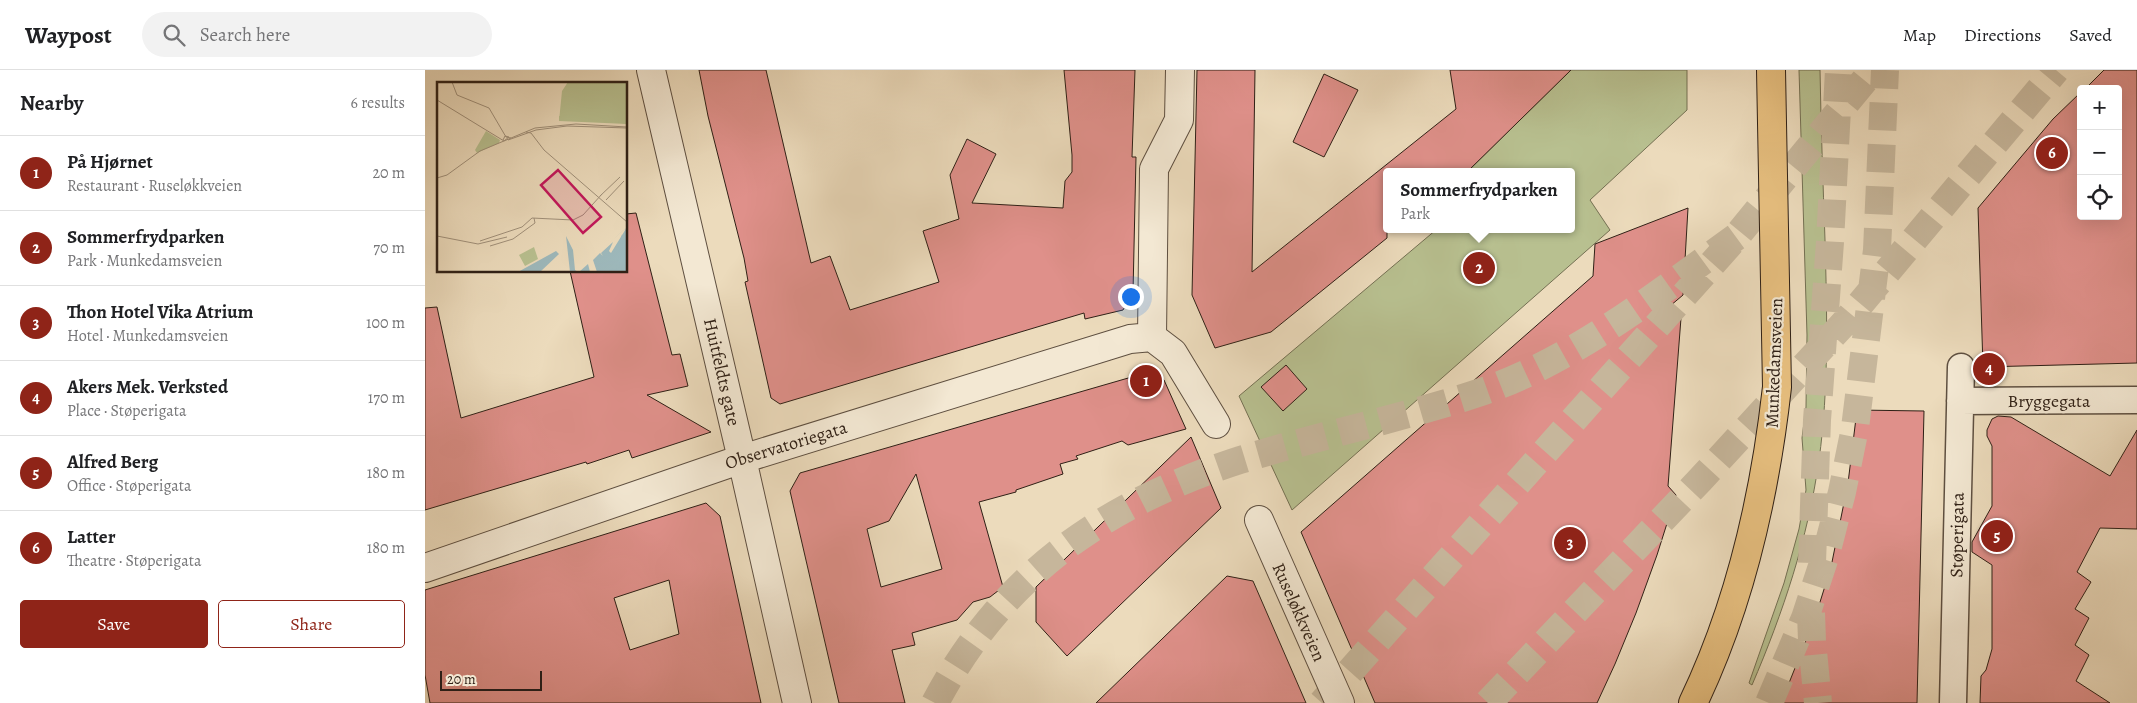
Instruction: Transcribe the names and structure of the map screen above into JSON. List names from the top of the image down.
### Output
{
  "streets": {
    "highway": ["Munkedamsveien"],
    "street": [
      "Huitfeldts gate",
      "Bryggegata",
      "Observatoriegata",
      "Støperigata",
      "Ruseløkkveien"
    ]
  },
  "crossings": [
    ["Huitfeldts gate", "Observatoriegata"],
    ["Bryggegata", "Støperigata"]
  ],
  "scale_bar": "20 m",
  "page": {
    "header": "Waypost",
    "search": "Search here",
    "nav": ["Map", "Directions", "Saved"],
    "heading": ["Nearby", "6 results"],
    "map_buttons": ["+", "−"],
    "list": [
      {
        "mark": "1",
        "name": "På Hjørnet",
        "note": "Restaurant · Ruseløkkveien",
        "value": "20 m"
      },
      {
        "mark": "2",
        "name": "Sommerfrydparken",
        "note": "Park · Munkedamsveien",
        "value": "70 m"
      },
      {
        "mark": "3",
        "name": "Thon Hotel Vika Atrium",
        "note": "Hotel · Munkedamsveien",
        "value": "100 m"
      },
      {
        "mark": "4",
        "name": "Akers Mek. Verksted",
        "note": "Place · Støperigata",
        "value": "170 m"
      },
      {
        "mark": "5",
        "name": "Alfred Berg",
        "note": "Office · Støperigata",
        "value": "180 m"
      },
      {
        "mark": "6",
        "name": "Latter",
        "note": "Theatre · Støperigata",
        "value": "180 m"
      }
    ],
    "pins": [
      "6",
      "2",
      "4",
      "1",
      "5",
      "3"
    ],
    "popup": ["Sommerfrydparken", "Park"],
    "buttons": ["Save", "Share"],
    "scale": "20 m"
  }
}
